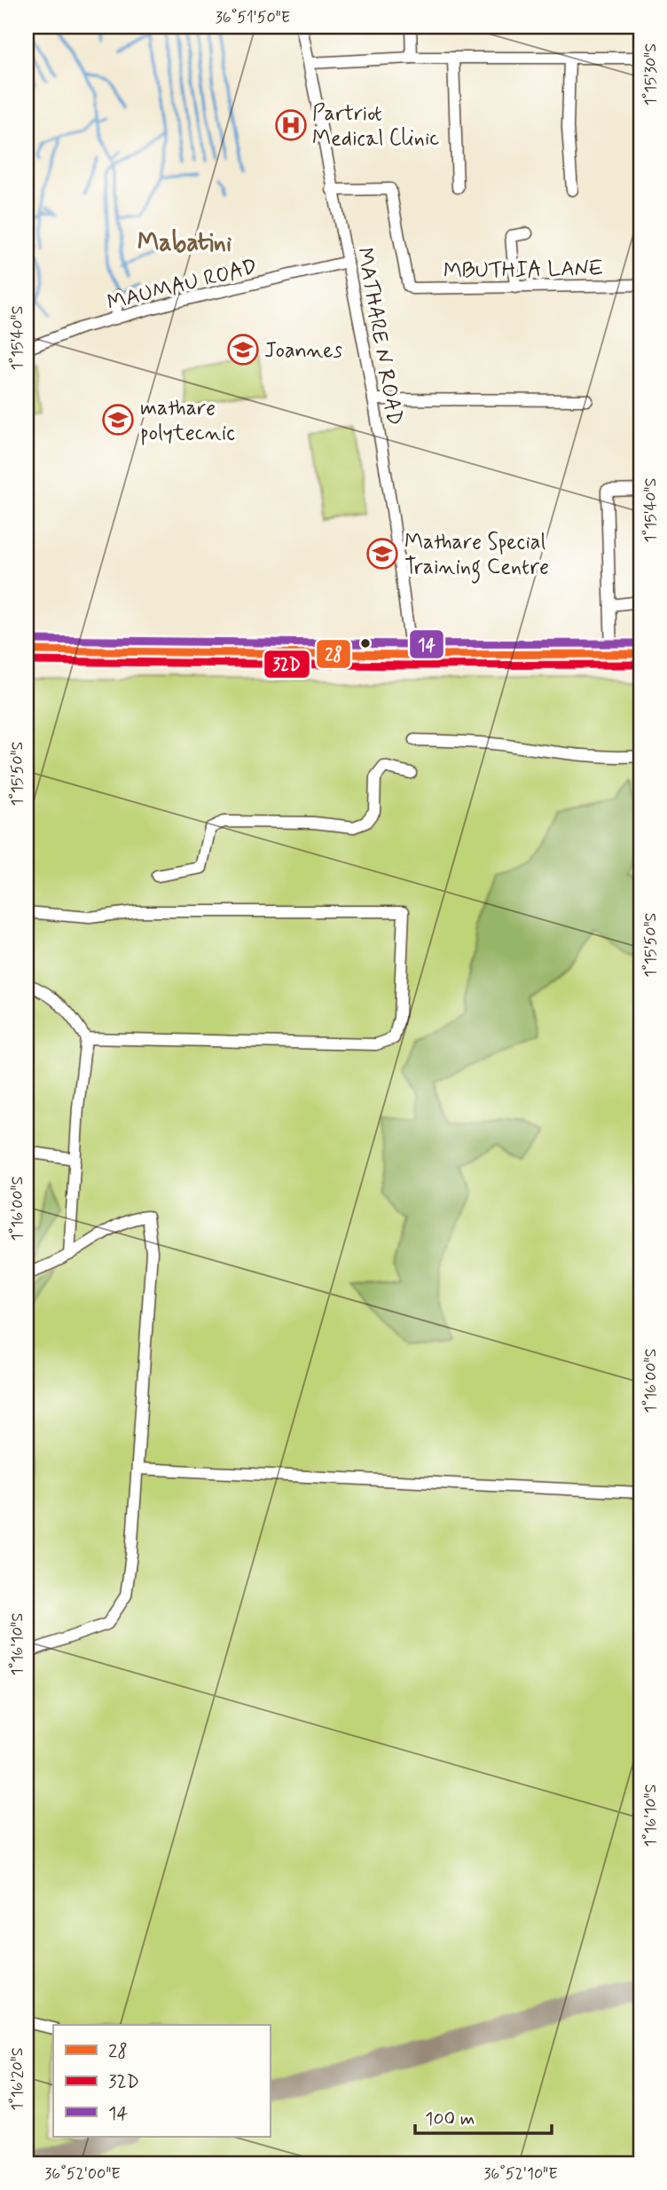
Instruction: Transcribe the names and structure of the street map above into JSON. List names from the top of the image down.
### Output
{
  "streets": {
    "street": ["MBUTHIA LANE", "MAUMAU ROAD", "MATHARE N ROAD"]
  },
  "crossings": [
    ["MBUTHIA LANE", "MATHARE N ROAD"],
    ["MAUMAU ROAD", "MATHARE N ROAD"]
  ],
  "districts": ["Mabatini"],
  "places": {
    "hospital": ["Partriot Medical Clinic"],
    "school or university": ["Joannes", "mathare polytecnic", "Mathare Special Training Centre"]
  },
  "lines": ["transit line 14", "transit line 28", "transit line 32D"],
  "legend": ["28", "32D", "14"],
  "scale_bar": "100 m",
  "coordinates": [
    "36°51'50\"E",
    "1°15'30\"S",
    "1°15'40\"S",
    "1°15'50\"S",
    "1°16'00\"S",
    "1°16'10\"S",
    "1°16'20\"S",
    "36°52'00\"E",
    "36°52'10\"E"
  ]
}
